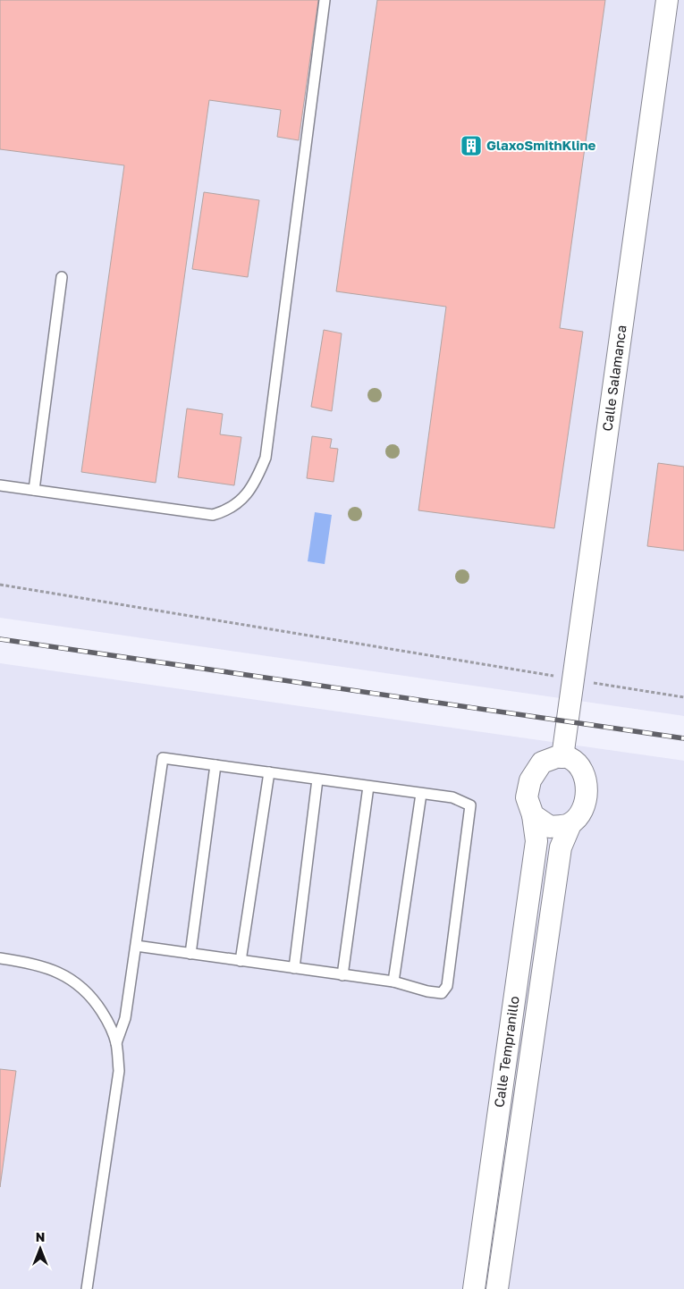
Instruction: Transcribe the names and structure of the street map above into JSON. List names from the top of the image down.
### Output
{
  "streets": {
    "street": ["Calle Salamanca", "Calle Tempranillo"]
  },
  "crossings": [
    ["Calle Salamanca", "Calle Tempranillo"]
  ],
  "places": {
    "building": ["GlaxoSmithKline"]
  },
  "north": "top"
}
